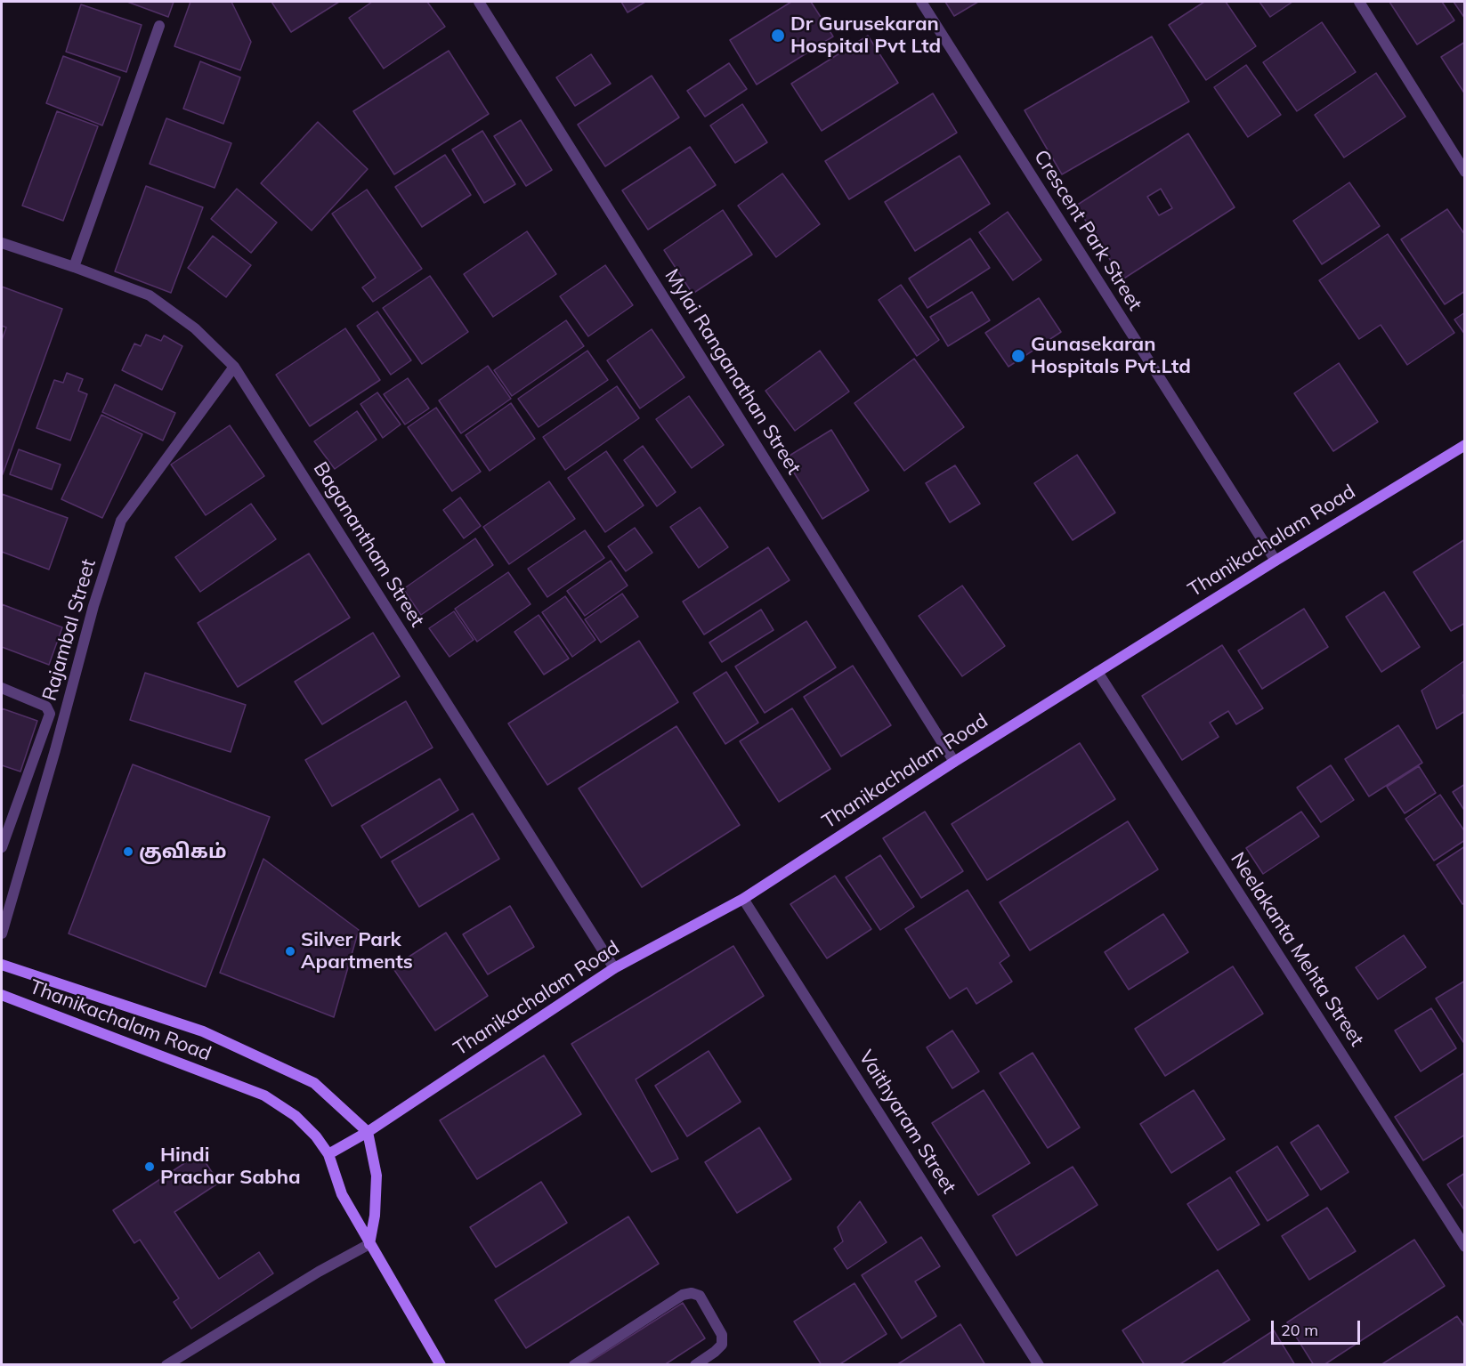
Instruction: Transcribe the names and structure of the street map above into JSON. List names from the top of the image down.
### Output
{
  "streets": {
    "main road": ["Thanikachalam Road"],
    "street": [
      "Crescent Park Street",
      "Mylai Ranganathan Street",
      "Baganantham Street",
      "Rajambal Street",
      "Neelakanta Mehta Street",
      "Vaithyaram Street"
    ]
  },
  "crossings": [
    ["Crescent Park Street", "Thanikachalam Road"],
    ["Mylai Ranganathan Street", "Thanikachalam Road"],
    ["Thanikachalam Road", "Baganantham Street"],
    ["Thanikachalam Road", "Neelakanta Mehta Street"],
    ["Thanikachalam Road", "Vaithyaram Street"],
    ["Baganantham Street", "Rajambal Street"]
  ],
  "places": [
    "Dr Gurusekaran Hospital Pvt Ltd",
    "Gunasekaran Hospitals Pvt.Ltd",
    "குவிகம்",
    "Silver Park Apartments",
    "Hindi Prachar Sabha"
  ],
  "scale_bar": "20 m"
}
